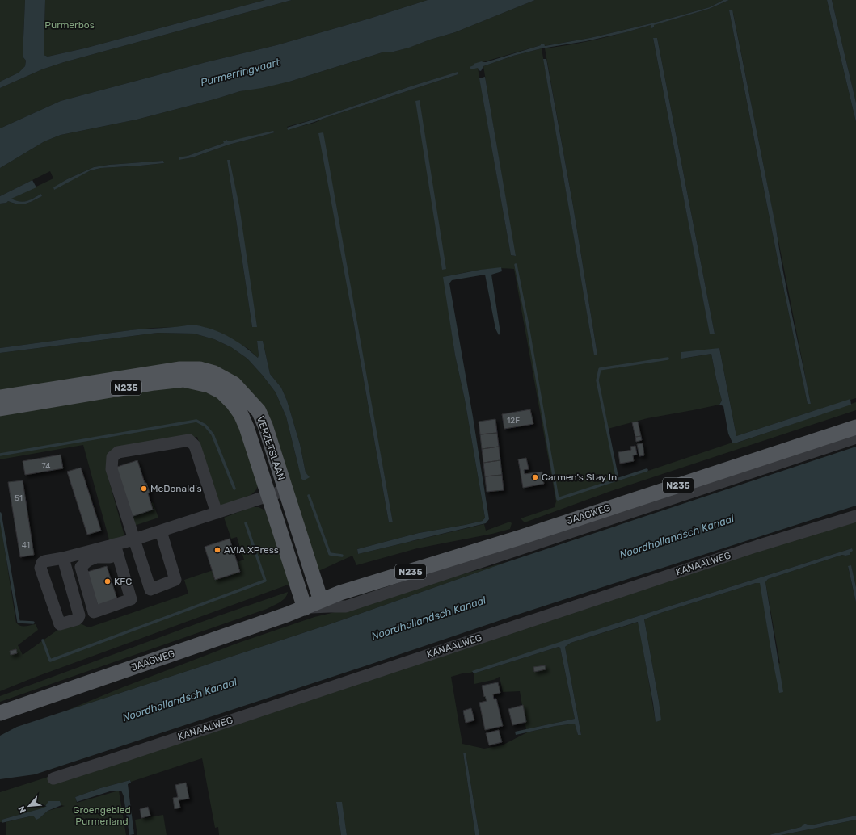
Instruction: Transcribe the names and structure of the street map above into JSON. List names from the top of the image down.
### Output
{
  "streets": {
    "main road": ["N235", "VERZETSLAAN", "JAAGWEG"],
    "street": ["KANAALWEG"]
  },
  "crossings": [
    ["VERZETSLAAN", "JAAGWEG"]
  ],
  "water": ["Purmerringvaart", "Noordhollandsch Kanaal"],
  "parks": ["Purmerbos", "Groengebied Purmerland"],
  "places": [
    "Carmen's Stay In",
    "McDonald's",
    "AVIA XPress",
    "KFC"
  ],
  "house_numbers": [
    "12F",
    "74",
    "51",
    "41"
  ],
  "north": "bottom left"
}
